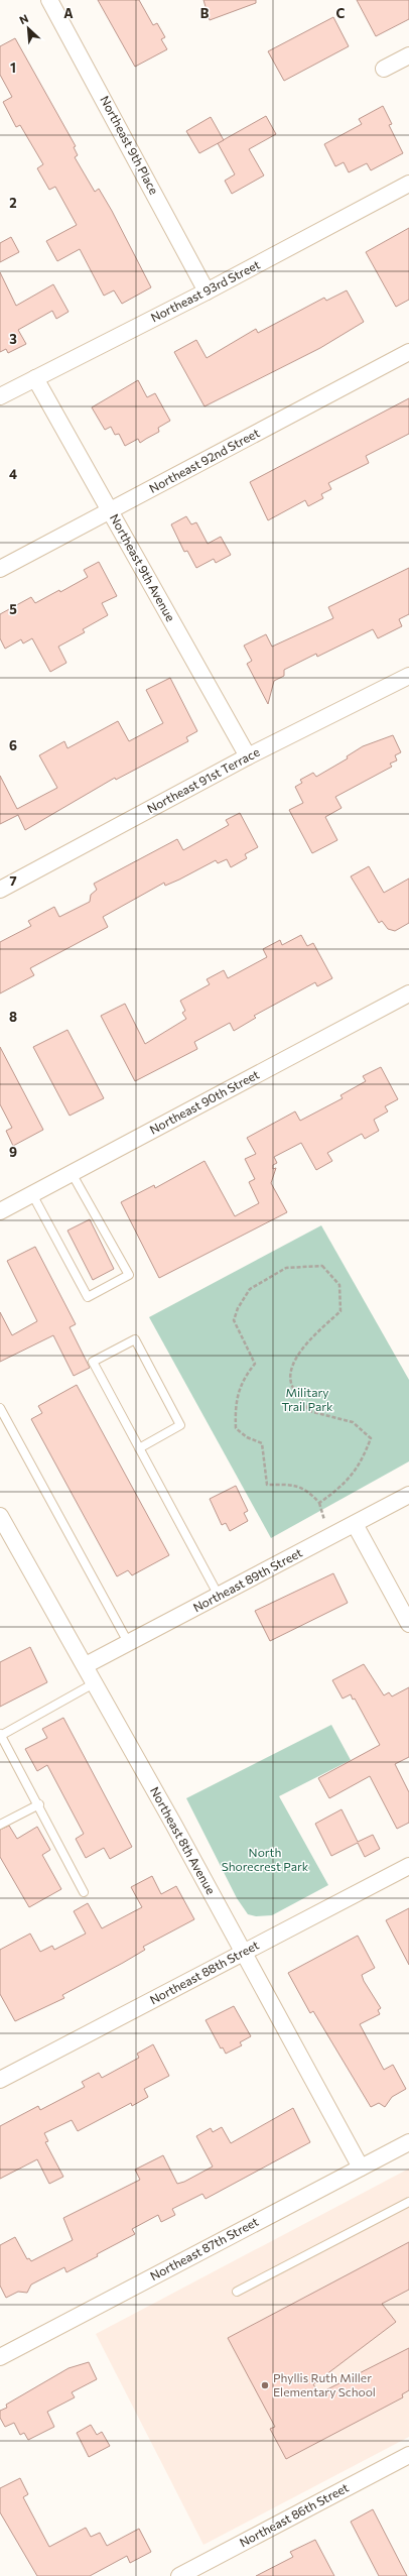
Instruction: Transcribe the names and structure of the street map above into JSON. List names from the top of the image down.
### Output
{
  "streets": {
    "street": [
      "Northeast 9th Place",
      "Northeast 93rd Street",
      "Northeast 92nd Street",
      "Northeast 9th Avenue",
      "Northeast 91st Terrace",
      "Northeast 90th Street",
      "Northeast 89th Street",
      "Northeast 8th Avenue",
      "Northeast 88th Street",
      "Northeast 87th Street",
      "Northeast 86th Street"
    ]
  },
  "crossings": [
    ["Northeast 9th Place", "Northeast 93rd Street"],
    ["Northeast 93rd Street", "Northeast 9th Avenue"],
    ["Northeast 92nd Street", "Northeast 9th Avenue"],
    ["Northeast 9th Avenue", "Northeast 91st Terrace"],
    ["Northeast 89th Street", "Northeast 8th Avenue"],
    ["Northeast 8th Avenue", "Northeast 88th Street"],
    ["Northeast 8th Avenue", "Northeast 87th Street"]
  ],
  "parks": ["Military Trail Park", "North Shorecrest Park"],
  "places": ["Phyllis Ruth Miller Elementary School"],
  "north": "top left",
  "grid": {
    "columns": ["A", "B", "C"],
    "rows": [
      "1",
      "2",
      "3",
      "4",
      "5",
      "6",
      "7",
      "8",
      "9"
    ]
  }
}
